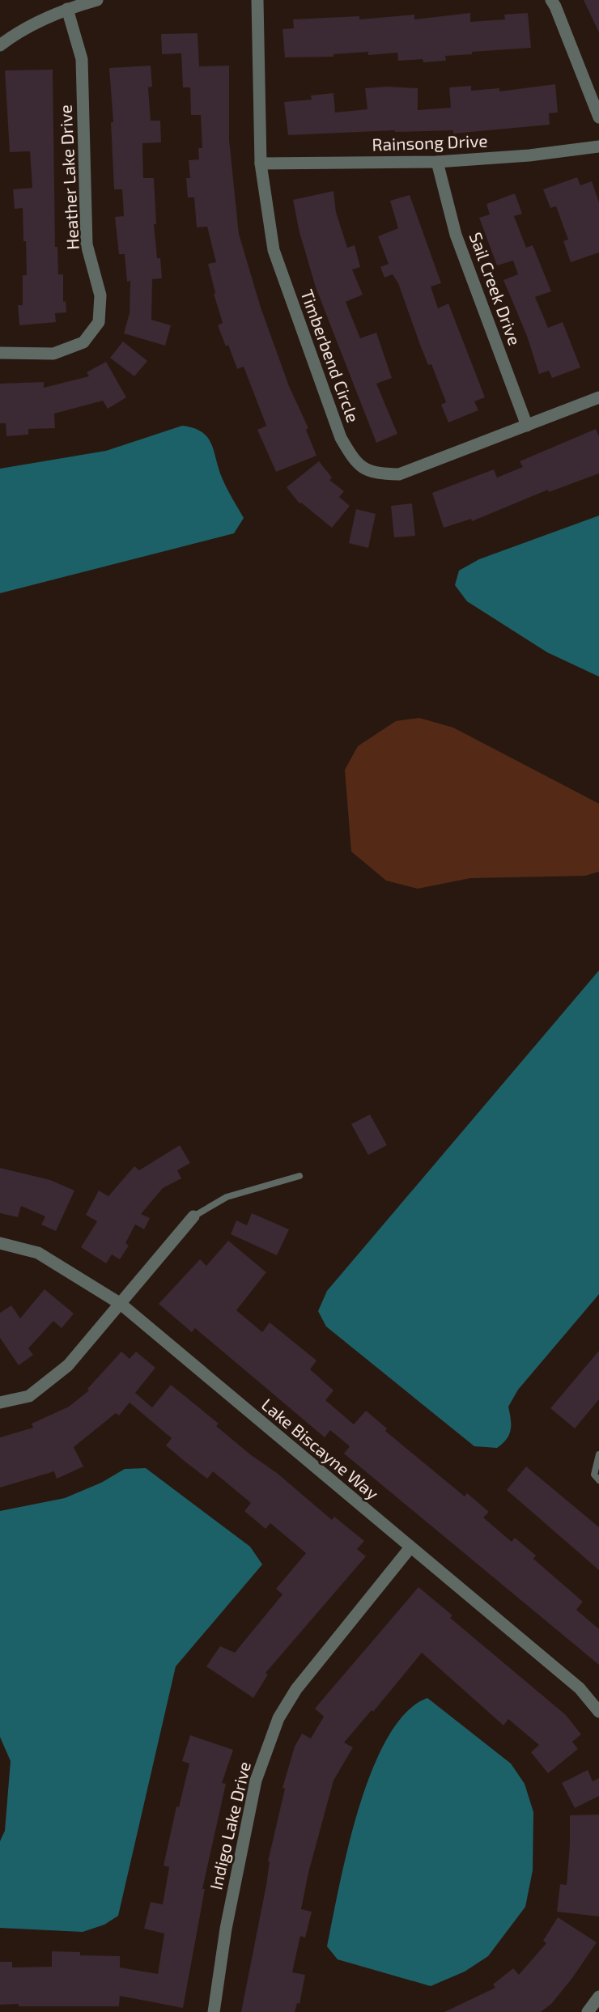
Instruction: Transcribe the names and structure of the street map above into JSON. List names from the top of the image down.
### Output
{
  "streets": {
    "street": [
      "Rainsong Drive",
      "Heather Lake Drive",
      "Sail Creek Drive",
      "Timberbend Circle",
      "Lake Biscayne Way",
      "Indigo Lake Drive"
    ]
  },
  "crossings": [
    ["Rainsong Drive", "Sail Creek Drive"],
    ["Rainsong Drive", "Timberbend Circle"],
    ["Sail Creek Drive", "Timberbend Circle"],
    ["Lake Biscayne Way", "Indigo Lake Drive"]
  ]
}
